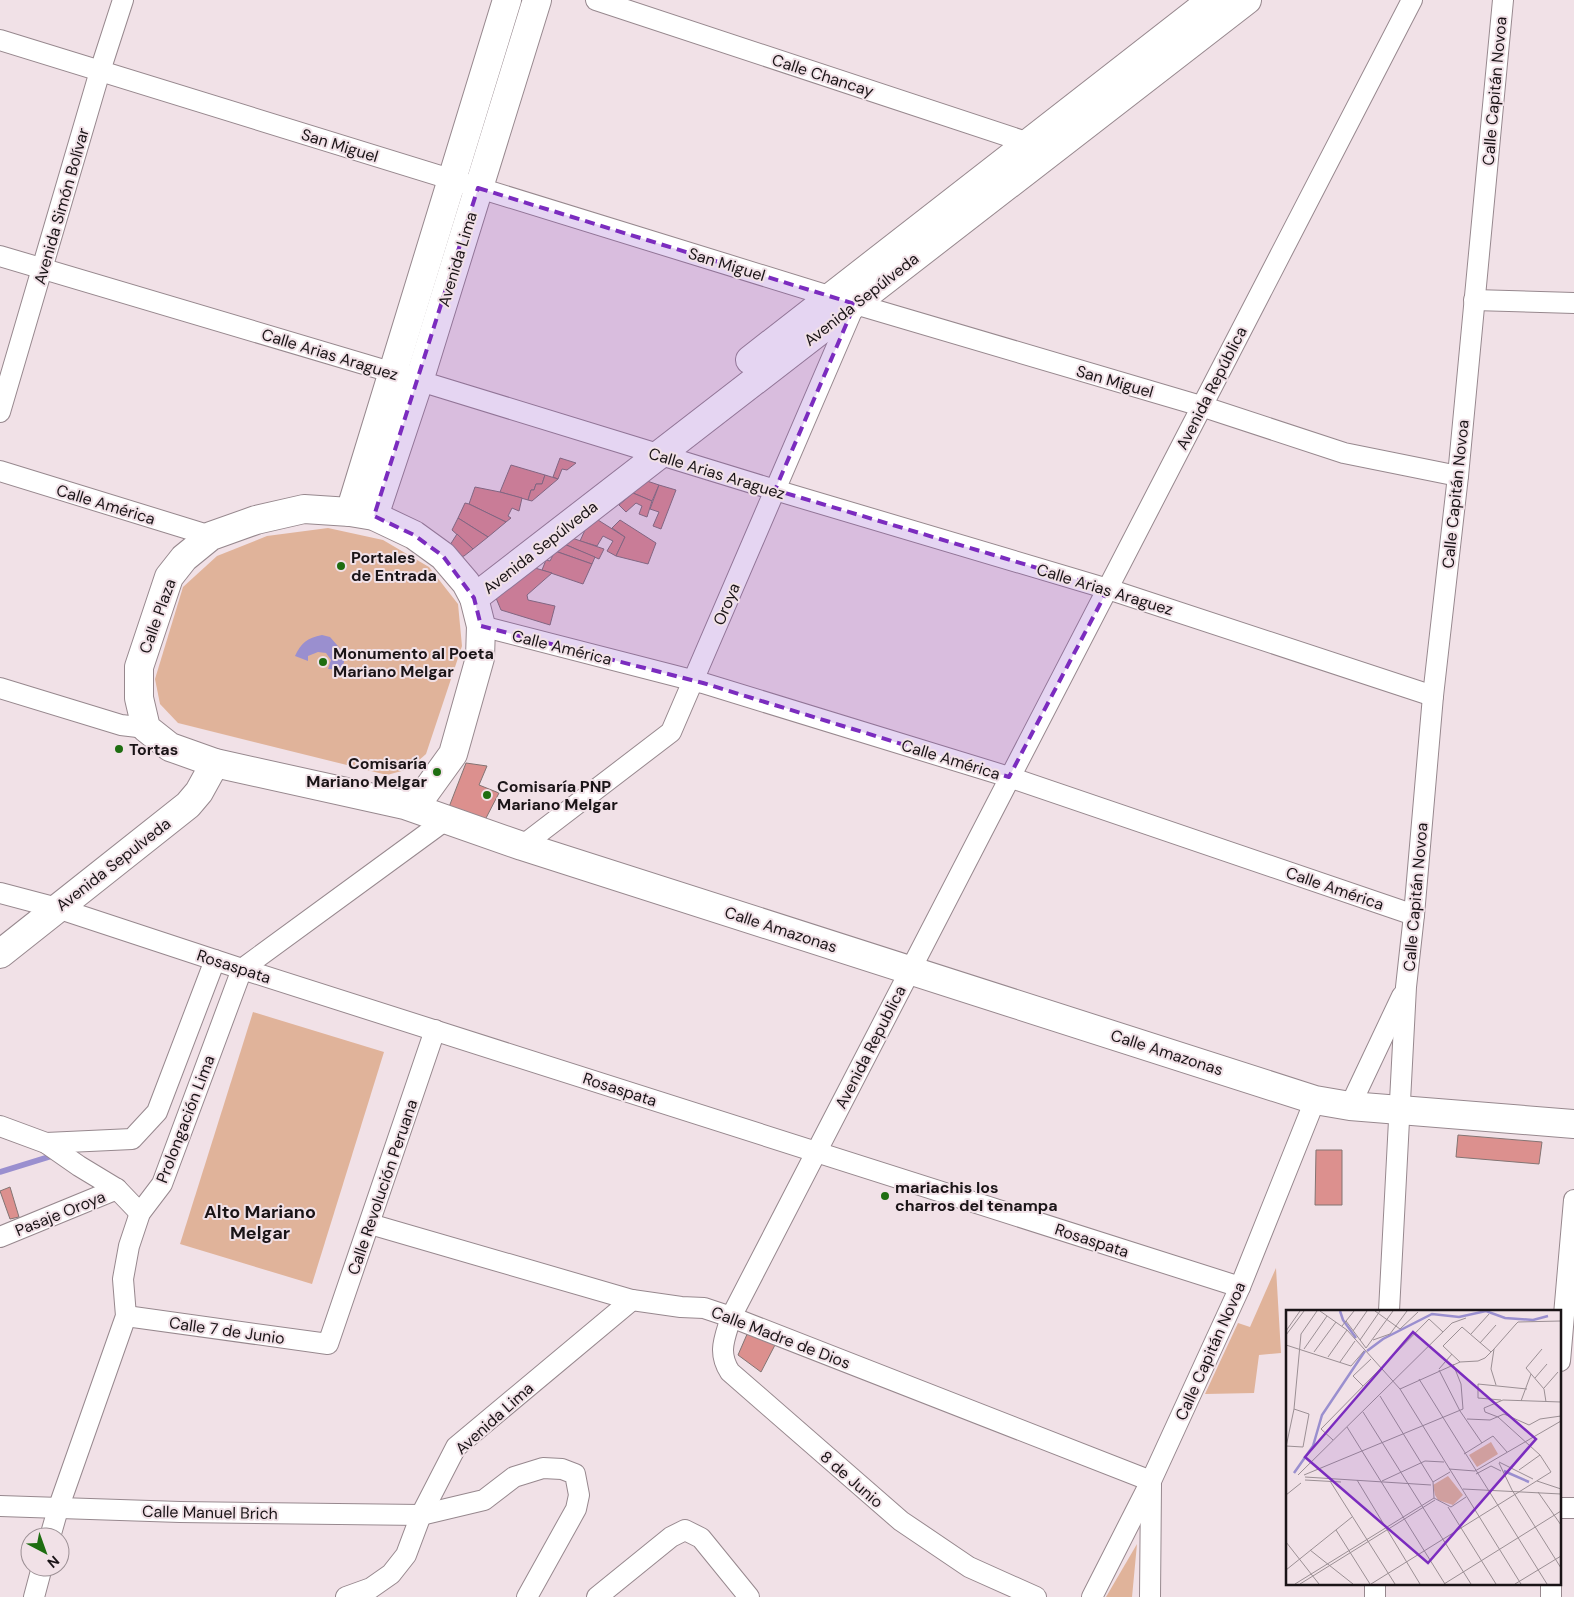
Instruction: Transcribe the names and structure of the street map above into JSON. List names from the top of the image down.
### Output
{
  "streets": {
    "street": [
      "Calle Chancay",
      "Calle Capitán Novoa",
      "San Miguel",
      "Avenida Simón Bolívar",
      "Avenida Lima",
      "Avenida Sepúlveda",
      "Calle Arias Araguez",
      "Avenida República",
      "Calle América",
      "Oroya",
      "Calle Plaza",
      "Avenida Sepulveda",
      "Calle Amazonas",
      "Rosaspata",
      "Avenida Republica",
      "Prolongación Lima",
      "Calle Revolución Peruana",
      "Pasaje Oroya",
      "Calle 7 de Junio",
      "Calle Madre de Dios",
      "8 de Junio",
      "Calle Manuel Brich"
    ]
  },
  "crossings": [
    ["Calle Chancay", "Avenida Sepúlveda"],
    ["Calle Capitán Novoa", "San Miguel"],
    ["Calle Capitán Novoa", "Calle Arias Araguez"],
    ["Calle Capitán Novoa", "Calle América"],
    ["Calle Capitán Novoa", "Calle Amazonas"],
    ["Calle Capitán Novoa", "Rosaspata"],
    ["Calle Capitán Novoa", "Calle Madre de Dios"],
    ["San Miguel", "Avenida Simón Bolívar"],
    ["San Miguel", "Avenida Lima"],
    ["San Miguel", "Avenida Sepúlveda"],
    ["San Miguel", "Avenida República"],
    ["San Miguel", "Oroya"],
    ["Avenida Simón Bolívar", "Calle Arias Araguez"],
    ["Avenida Lima", "Calle Arias Araguez"],
    ["Avenida Lima", "Calle Plaza"],
    ["Avenida Lima", "Calle Madre de Dios"],
    ["Avenida Lima", "Calle Manuel Brich"],
    ["Avenida Sepúlveda", "Calle Arias Araguez"],
    ["Avenida Sepúlveda", "Oroya"],
    ["Avenida Sepúlveda", "Calle Plaza"],
    ["Calle Arias Araguez", "Avenida República"],
    ["Calle Arias Araguez", "Oroya"],
    ["Avenida República", "Calle América"],
    ["Avenida República", "Avenida Republica"],
    ["Calle América", "Oroya"],
    ["Calle América", "Calle Plaza"],
    ["Calle América", "Avenida Republica"],
    ["Oroya", "Calle Amazonas"],
    ["Calle Plaza", "Calle Amazonas"],
    ["Avenida Sepulveda", "Calle Amazonas"],
    ["Avenida Sepulveda", "Rosaspata"],
    ["Calle Amazonas", "Avenida Republica"],
    ["Rosaspata", "Avenida Republica"],
    ["Rosaspata", "Prolongación Lima"],
    ["Rosaspata", "Calle Revolución Peruana"],
    ["Avenida Republica", "Calle Madre de Dios"],
    ["Avenida Republica", "8 de Junio"],
    ["Prolongación Lima", "Pasaje Oroya"],
    ["Prolongación Lima", "Calle 7 de Junio"],
    ["Prolongación Lima", "Calle Manuel Brich"],
    ["Calle Revolución Peruana", "Calle 7 de Junio"],
    ["Calle Revolución Peruana", "Calle Madre de Dios"],
    ["Calle Madre de Dios", "8 de Junio"]
  ],
  "districts": ["Alto Mariano Melgar"],
  "places": [
    "Portales de Entrada",
    "Monumento al Poeta Mariano Melgar",
    "Tortas",
    "Comisaría Mariano Melgar",
    "Comisaría PNP Mariano Melgar",
    "mariachis los charros del tenampa"
  ],
  "north": "bottom right"
}
